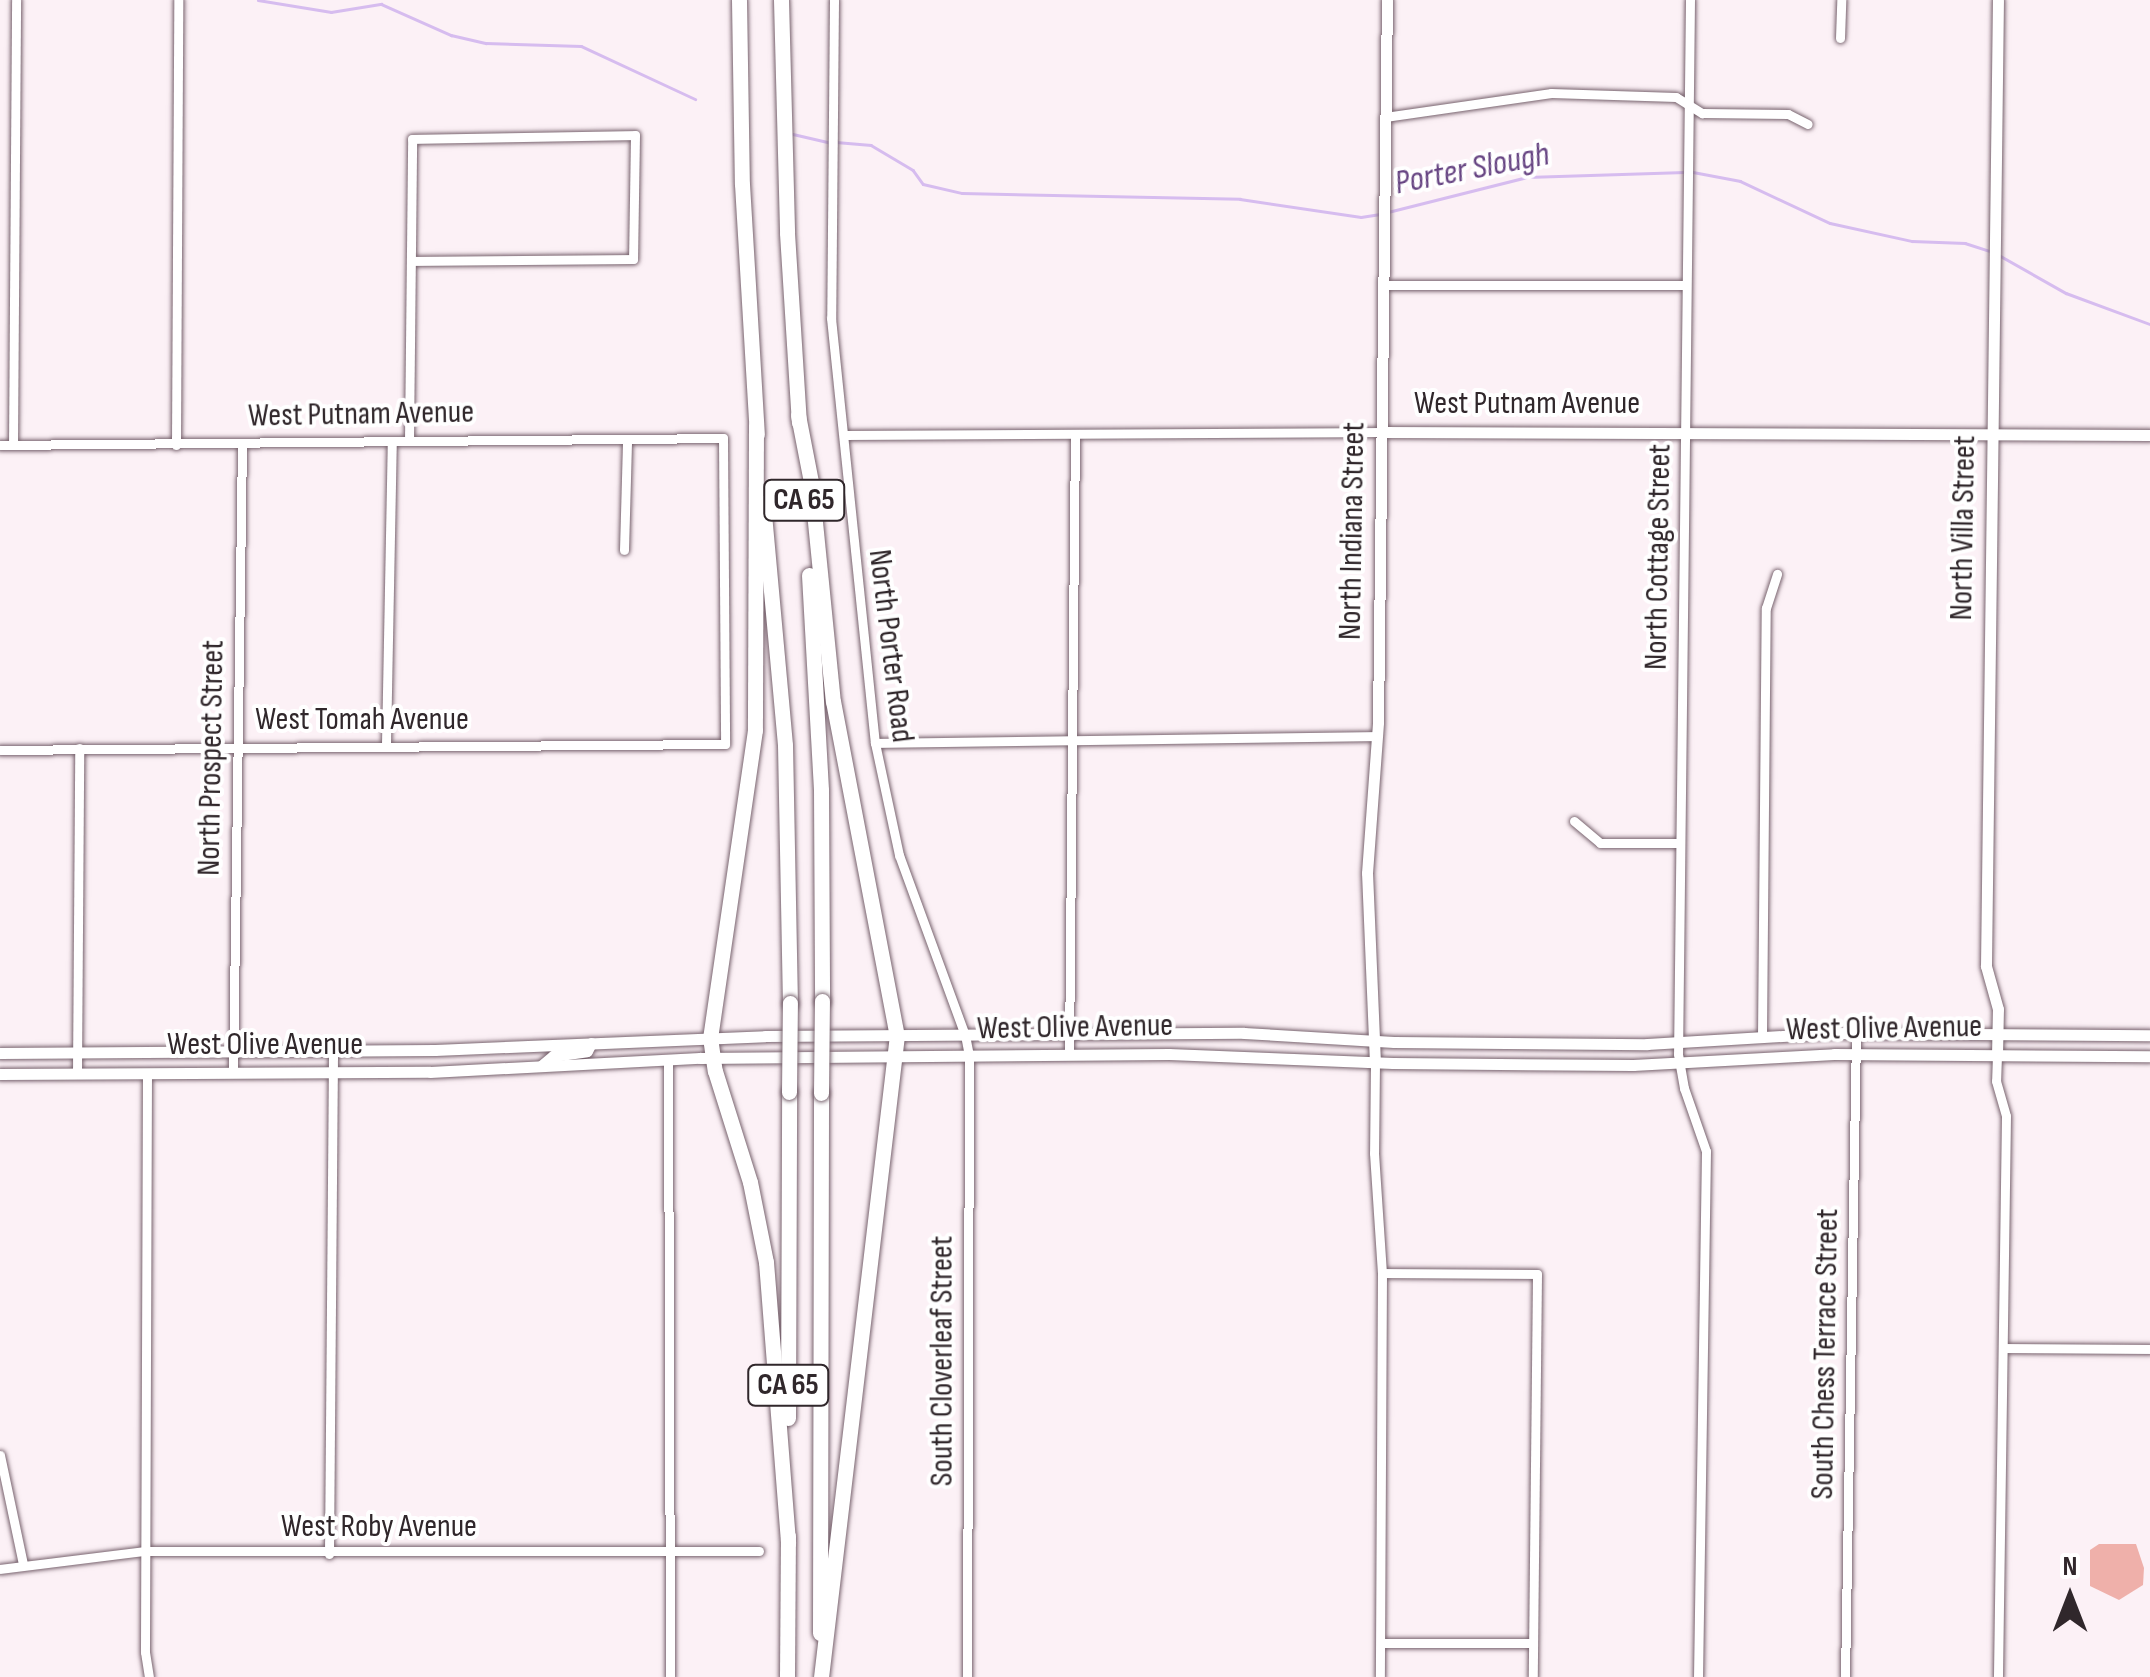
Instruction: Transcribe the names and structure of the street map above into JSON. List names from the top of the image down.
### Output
{
  "streets": {
    "highway": ["CA 65"],
    "main road": [
      "West Putnam Avenue",
      "North Villa Street",
      "North Indiana Street",
      "West Olive Avenue"
    ],
    "street": [
      "North Cottage Street",
      "North Porter Road",
      "West Tomah Avenue",
      "North Prospect Street",
      "South Chess Terrace Street",
      "South Cloverleaf Street",
      "West Roby Avenue"
    ]
  },
  "crossings": [
    ["West Putnam Avenue", "North Villa Street"],
    ["West Putnam Avenue", "North Indiana Street"],
    ["West Putnam Avenue", "North Cottage Street"],
    ["West Putnam Avenue", "North Porter Road"],
    ["West Putnam Avenue", "West Tomah Avenue"],
    ["West Putnam Avenue", "North Prospect Street"],
    ["North Villa Street", "West Olive Avenue"],
    ["North Indiana Street", "West Olive Avenue"],
    ["North Cottage Street", "West Olive Avenue"],
    ["North Porter Road", "West Olive Avenue"],
    ["North Porter Road", "South Cloverleaf Street"],
    ["West Tomah Avenue", "North Prospect Street"],
    ["North Prospect Street", "West Olive Avenue"],
    ["West Olive Avenue", "South Chess Terrace Street"],
    ["West Olive Avenue", "South Cloverleaf Street"]
  ],
  "water": ["Porter Slough"],
  "north": "top"
}
